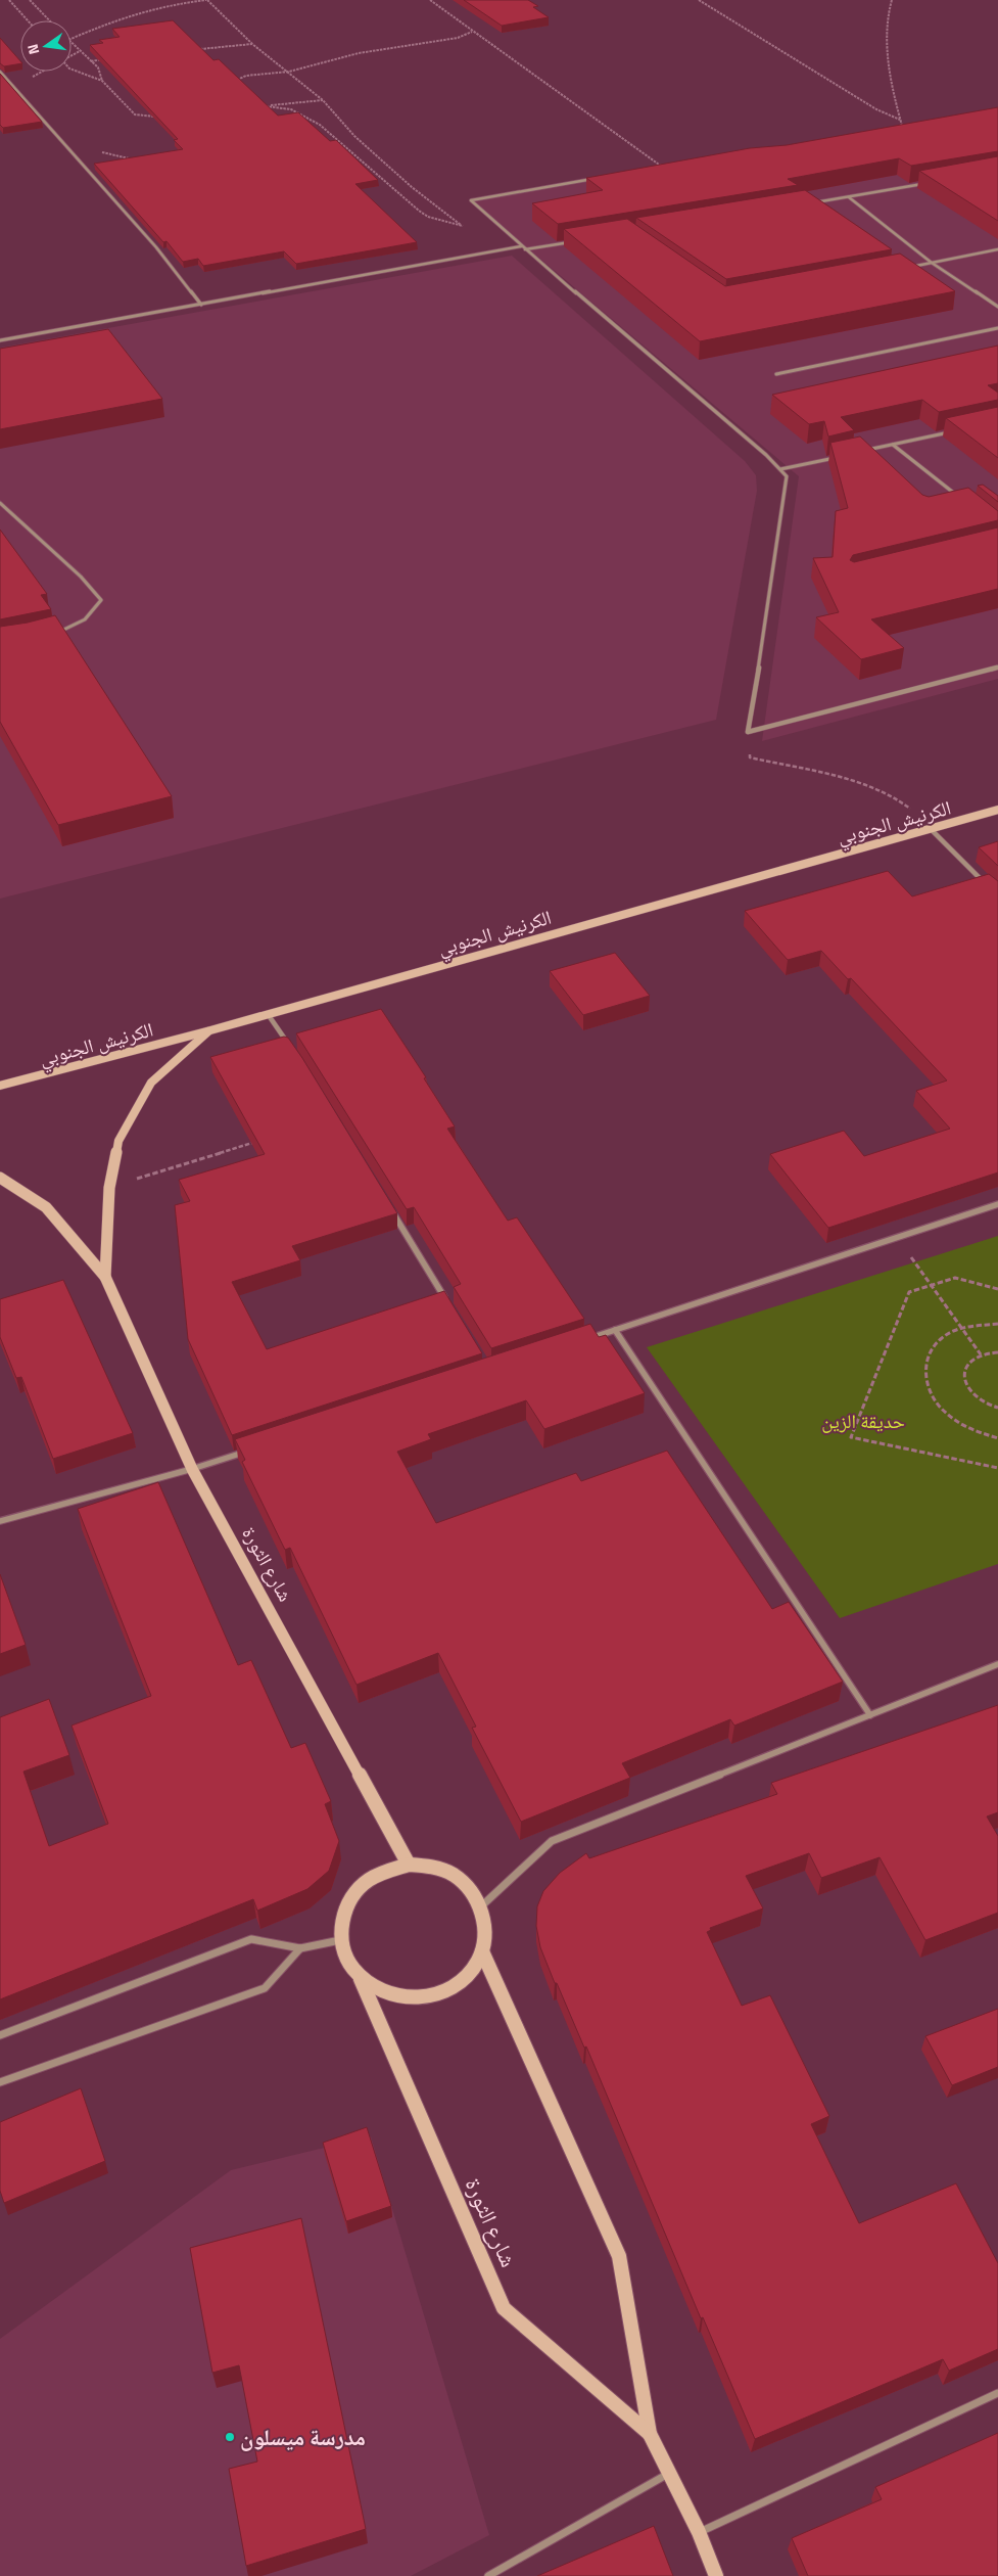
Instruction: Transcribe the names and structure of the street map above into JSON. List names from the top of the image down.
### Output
{
  "streets": {
    "main road": ["الكرنيش الجنوبي", "شارع الثورة"]
  },
  "crossings": [
    ["الكرنيش الجنوبي", "شارع الثورة"]
  ],
  "parks": ["حديقة الزين"],
  "places": ["مدرسة ميسلون"],
  "north": "left"
}
